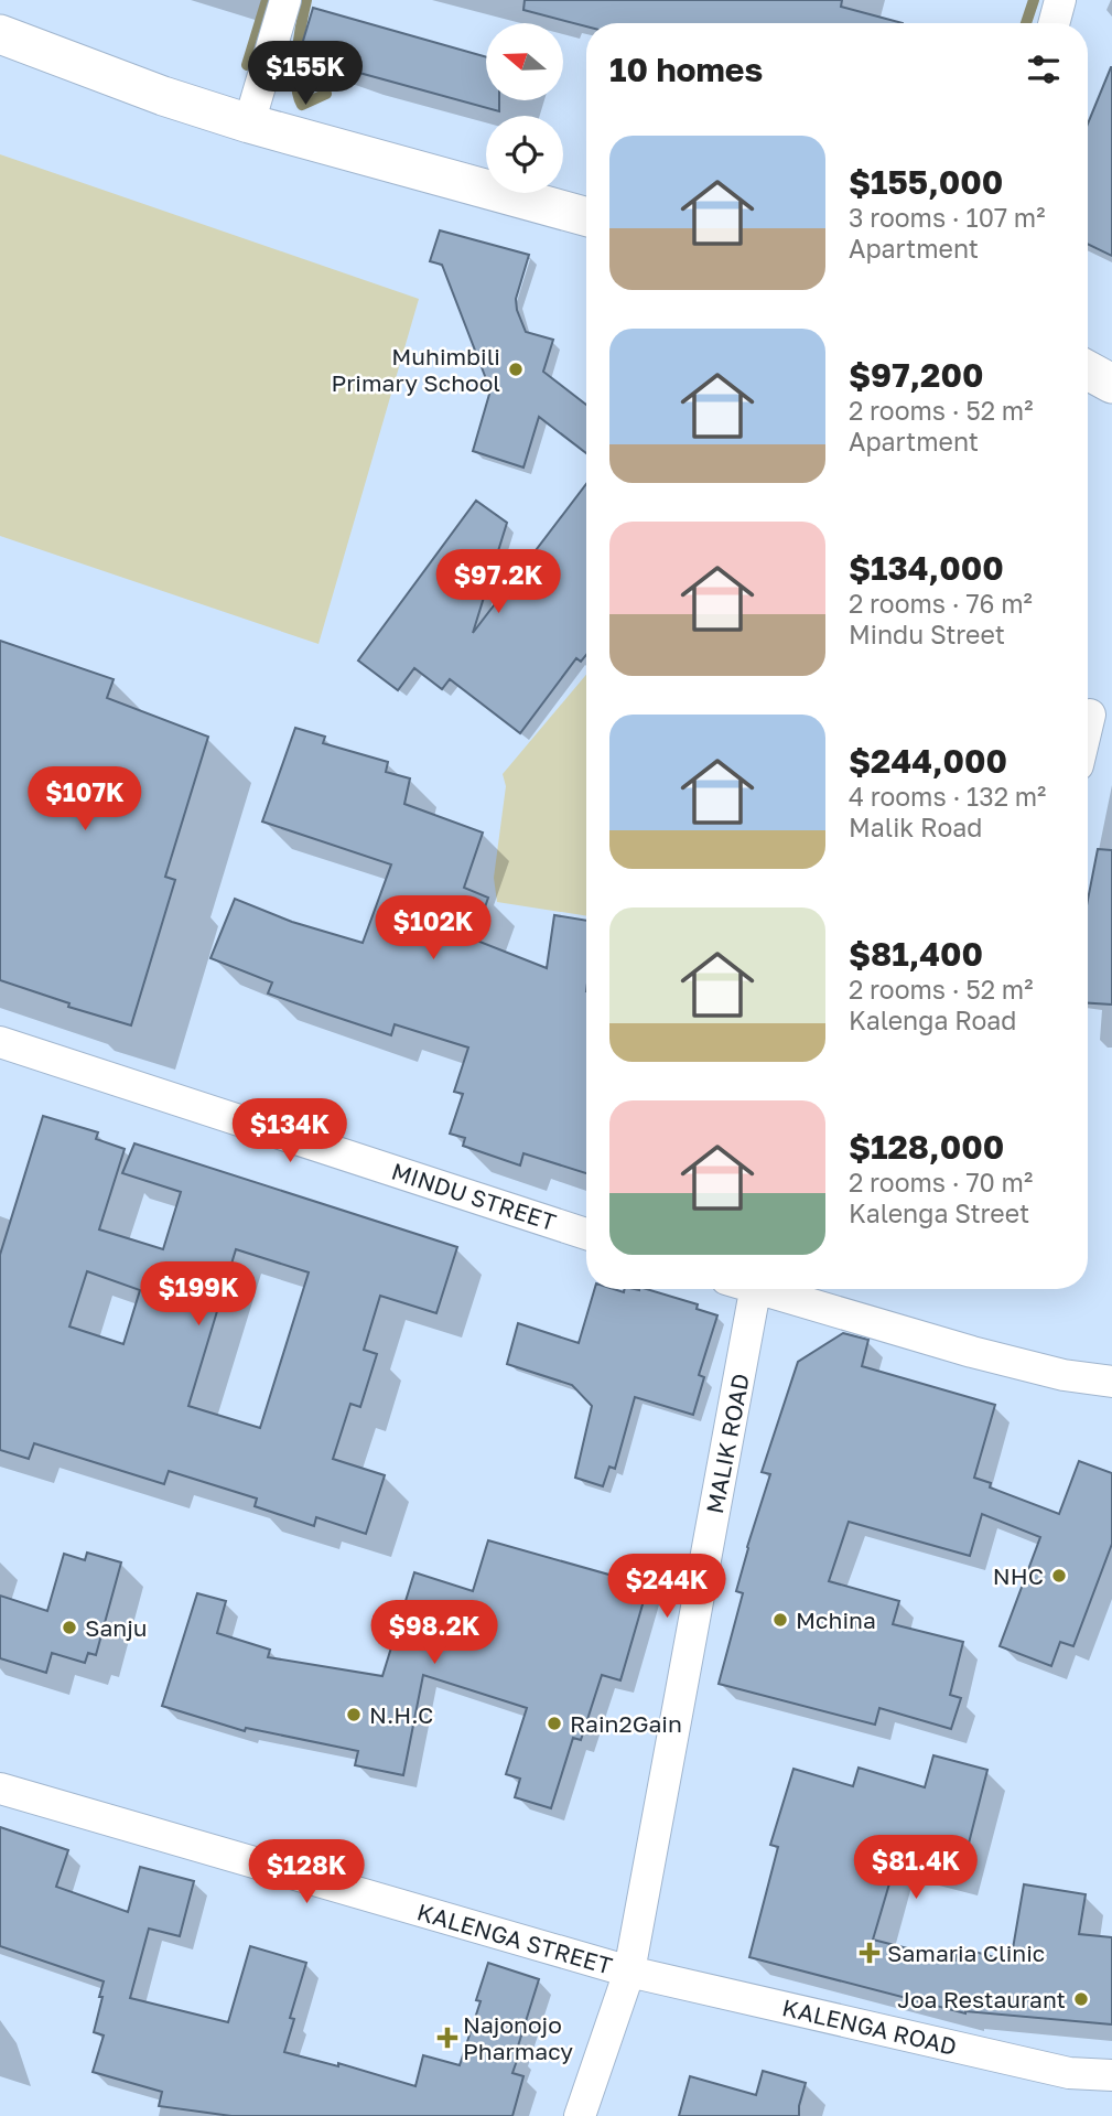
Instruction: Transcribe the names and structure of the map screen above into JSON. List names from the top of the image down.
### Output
{
  "streets": {
    "street": [
      "MINDU STREET",
      "MALIK ROAD",
      "KALENGA STREET",
      "KALENGA ROAD"
    ]
  },
  "crossings": [
    ["MALIK ROAD", "KALENGA STREET"],
    ["MALIK ROAD", "KALENGA ROAD"],
    ["KALENGA STREET", "KALENGA ROAD"]
  ],
  "places": {
    "other": [
      "Muhimbili Primary School",
      "NHC",
      "Mchina",
      "Sanju",
      "N.H.C",
      "Rain2Gain",
      "Joa Restaurant"
    ],
    "health": ["Samaria Clinic", "Najonojo Pharmacy"]
  },
  "north": "left",
  "page": {
    "heading": "10 homes",
    "price": [
      "$155K",
      "$97.2K",
      "$107K",
      "$102K",
      "$134K",
      "$199K",
      "$244K",
      "$98.2K",
      "$81.4K",
      "$128K"
    ],
    "list": [
      {
        "name": "$155,000",
        "note": "3 rooms · 107 m² · Apartment"
      },
      {
        "name": "$97,200",
        "note": "2 rooms · 52 m² · Apartment"
      },
      {
        "name": "$134,000",
        "note": "2 rooms · 76 m² · Mindu Street"
      },
      {
        "name": "$244,000",
        "note": "4 rooms · 132 m² · Malik Road"
      },
      {
        "name": "$81,400",
        "note": "2 rooms · 52 m² · Kalenga Road"
      },
      {
        "name": "$128,000",
        "note": "2 rooms · 70 m² · Kalenga Street"
      }
    ]
  }
}
